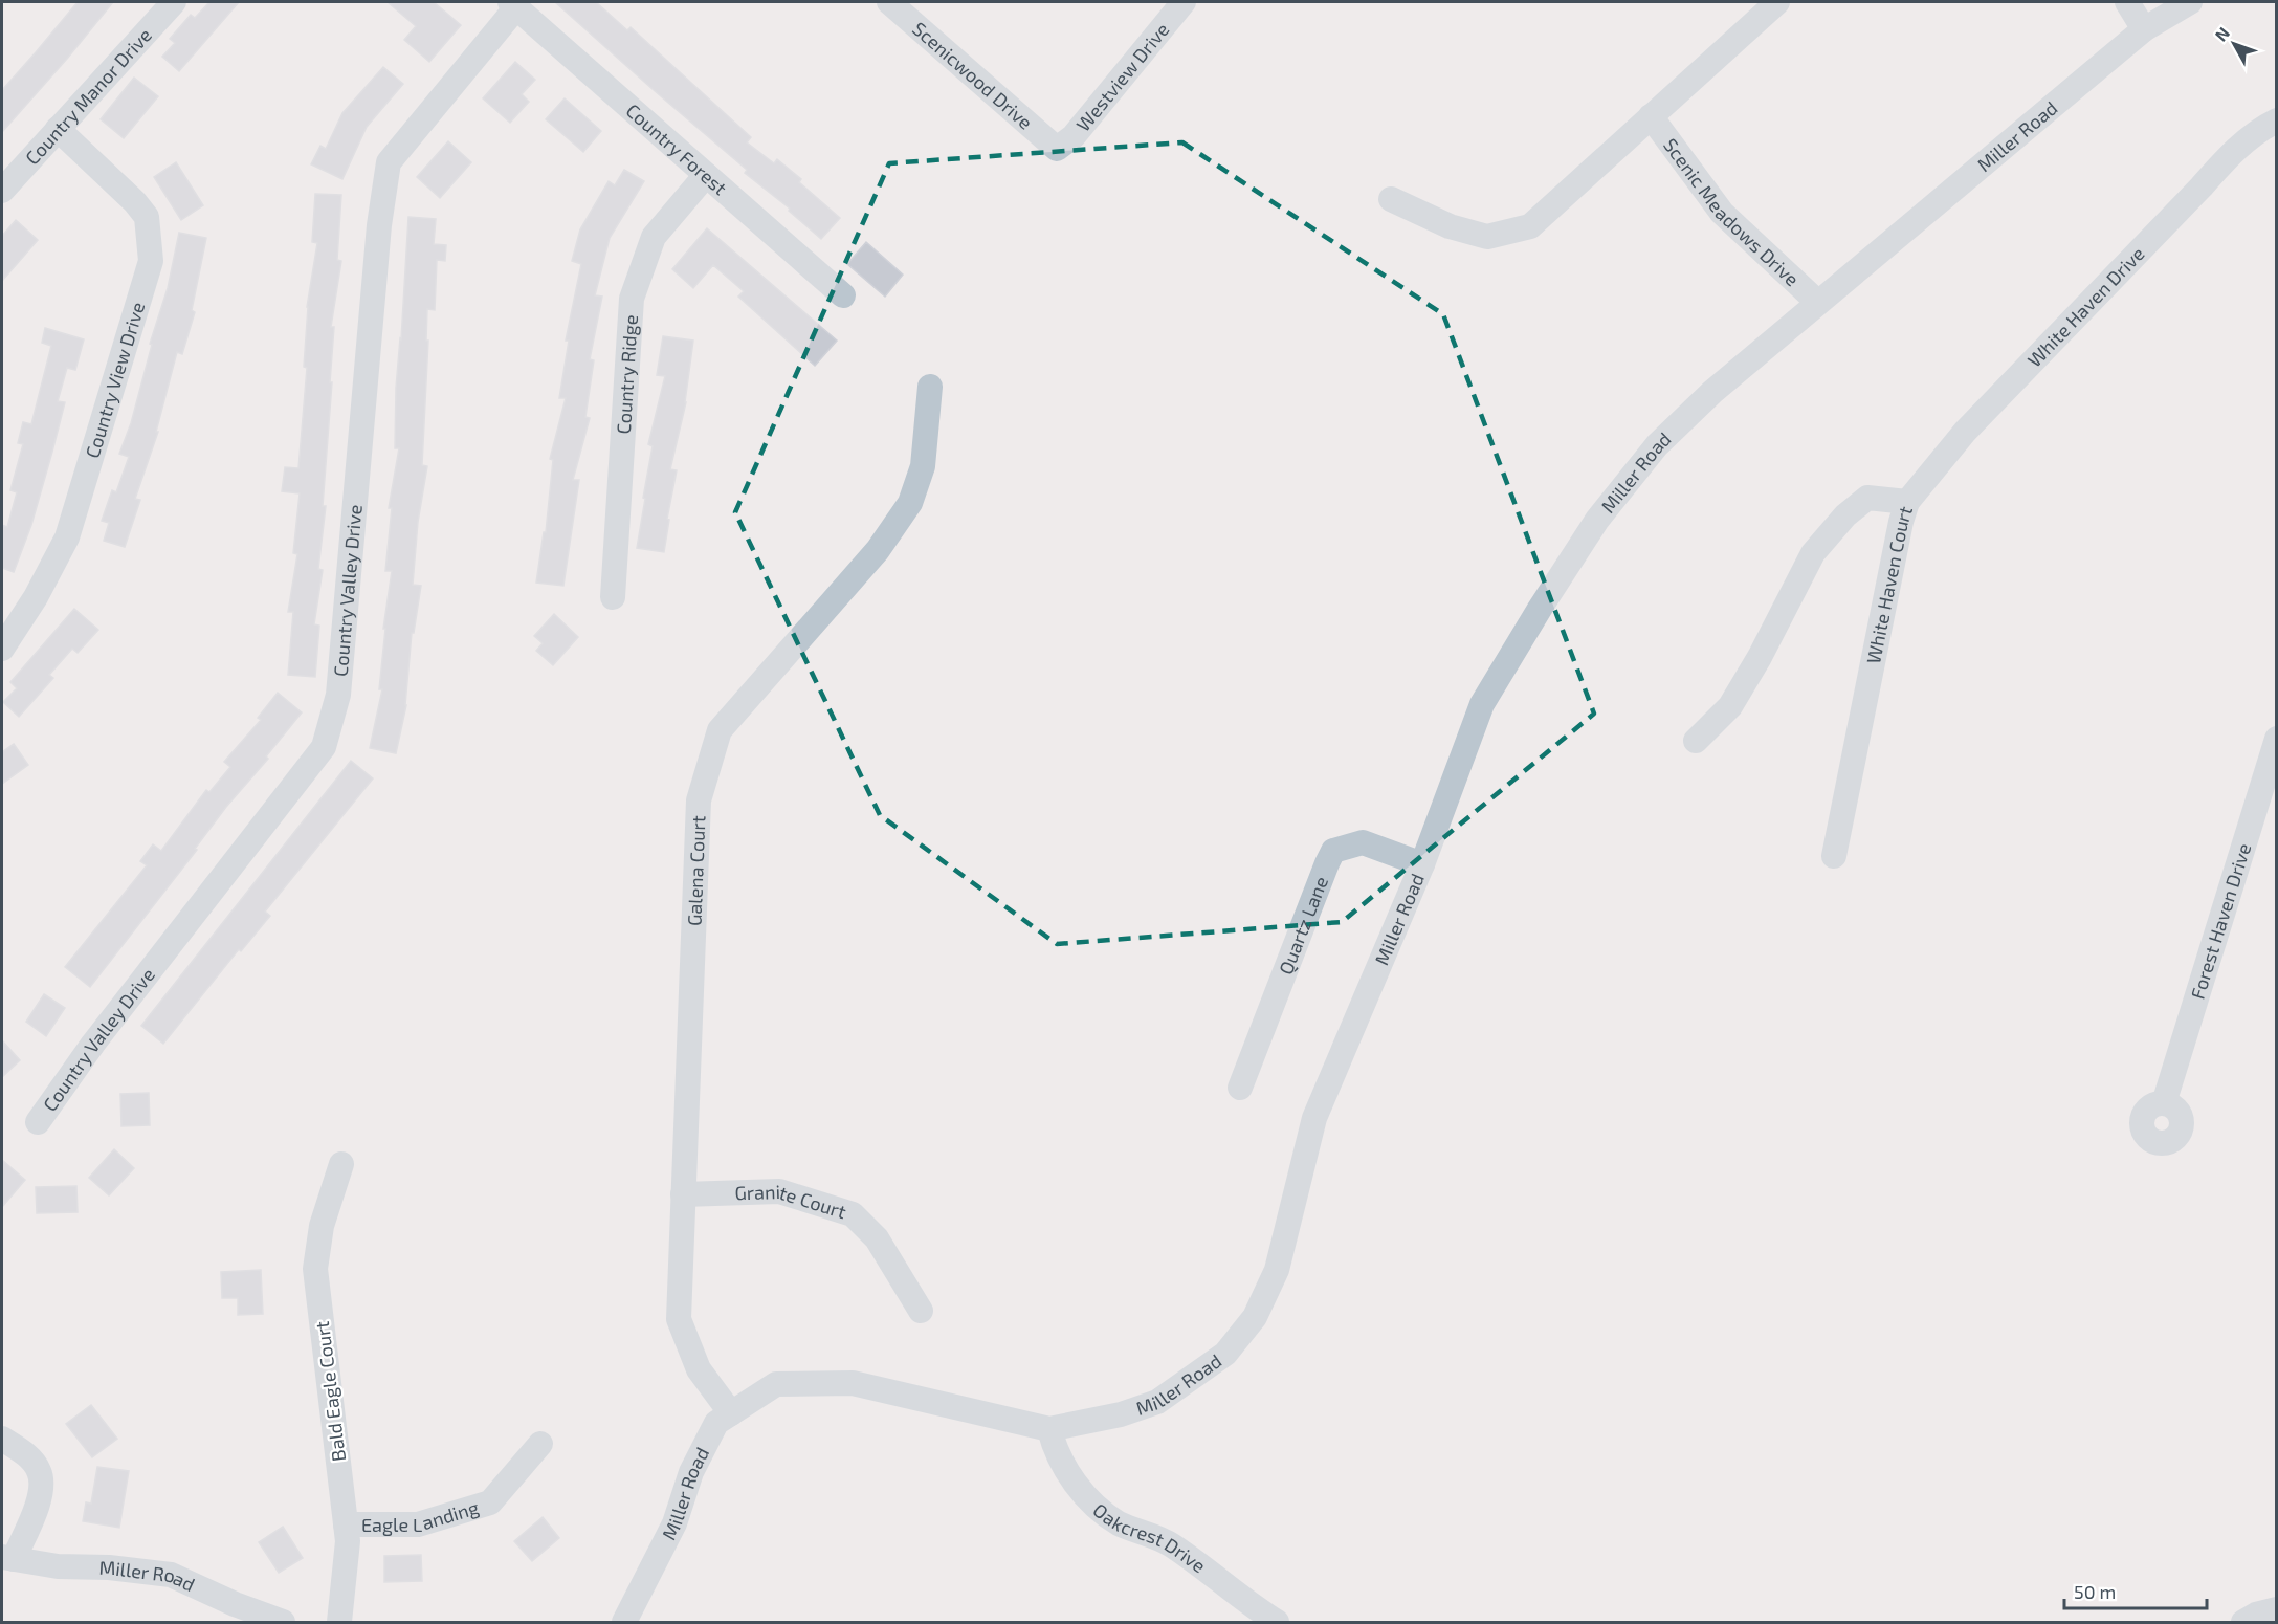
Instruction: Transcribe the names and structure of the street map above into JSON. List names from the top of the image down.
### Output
{
  "streets": {
    "street": [
      "Scenicwood Drive",
      "Westview Drive",
      "Country Manor Drive",
      "Miller Road",
      "Country Forest",
      "Scenic Meadows Drive",
      "White Haven Drive",
      "Country Ridge",
      "Country View Drive",
      "White Haven Court",
      "Country Valley Drive",
      "Galena Court",
      "Forest Haven Drive",
      "Quartz Lane",
      "Granite Court",
      "Bald Eagle Court",
      "Eagle Landing",
      "Oakcrest Drive"
    ]
  },
  "crossings": [
    ["Scenicwood Drive", "Westview Drive"],
    ["Country Manor Drive", "Country View Drive"],
    ["Miller Road", "Scenic Meadows Drive"],
    ["Miller Road", "Galena Court"],
    ["Miller Road", "Quartz Lane"],
    ["Miller Road", "Oakcrest Drive"],
    ["Country Forest", "Country Ridge"],
    ["Country Forest", "Country Valley Drive"],
    ["White Haven Drive", "White Haven Court"],
    ["Galena Court", "Granite Court"],
    ["Bald Eagle Court", "Eagle Landing"]
  ],
  "scale_bar": "50 m",
  "north": "top left"
}
